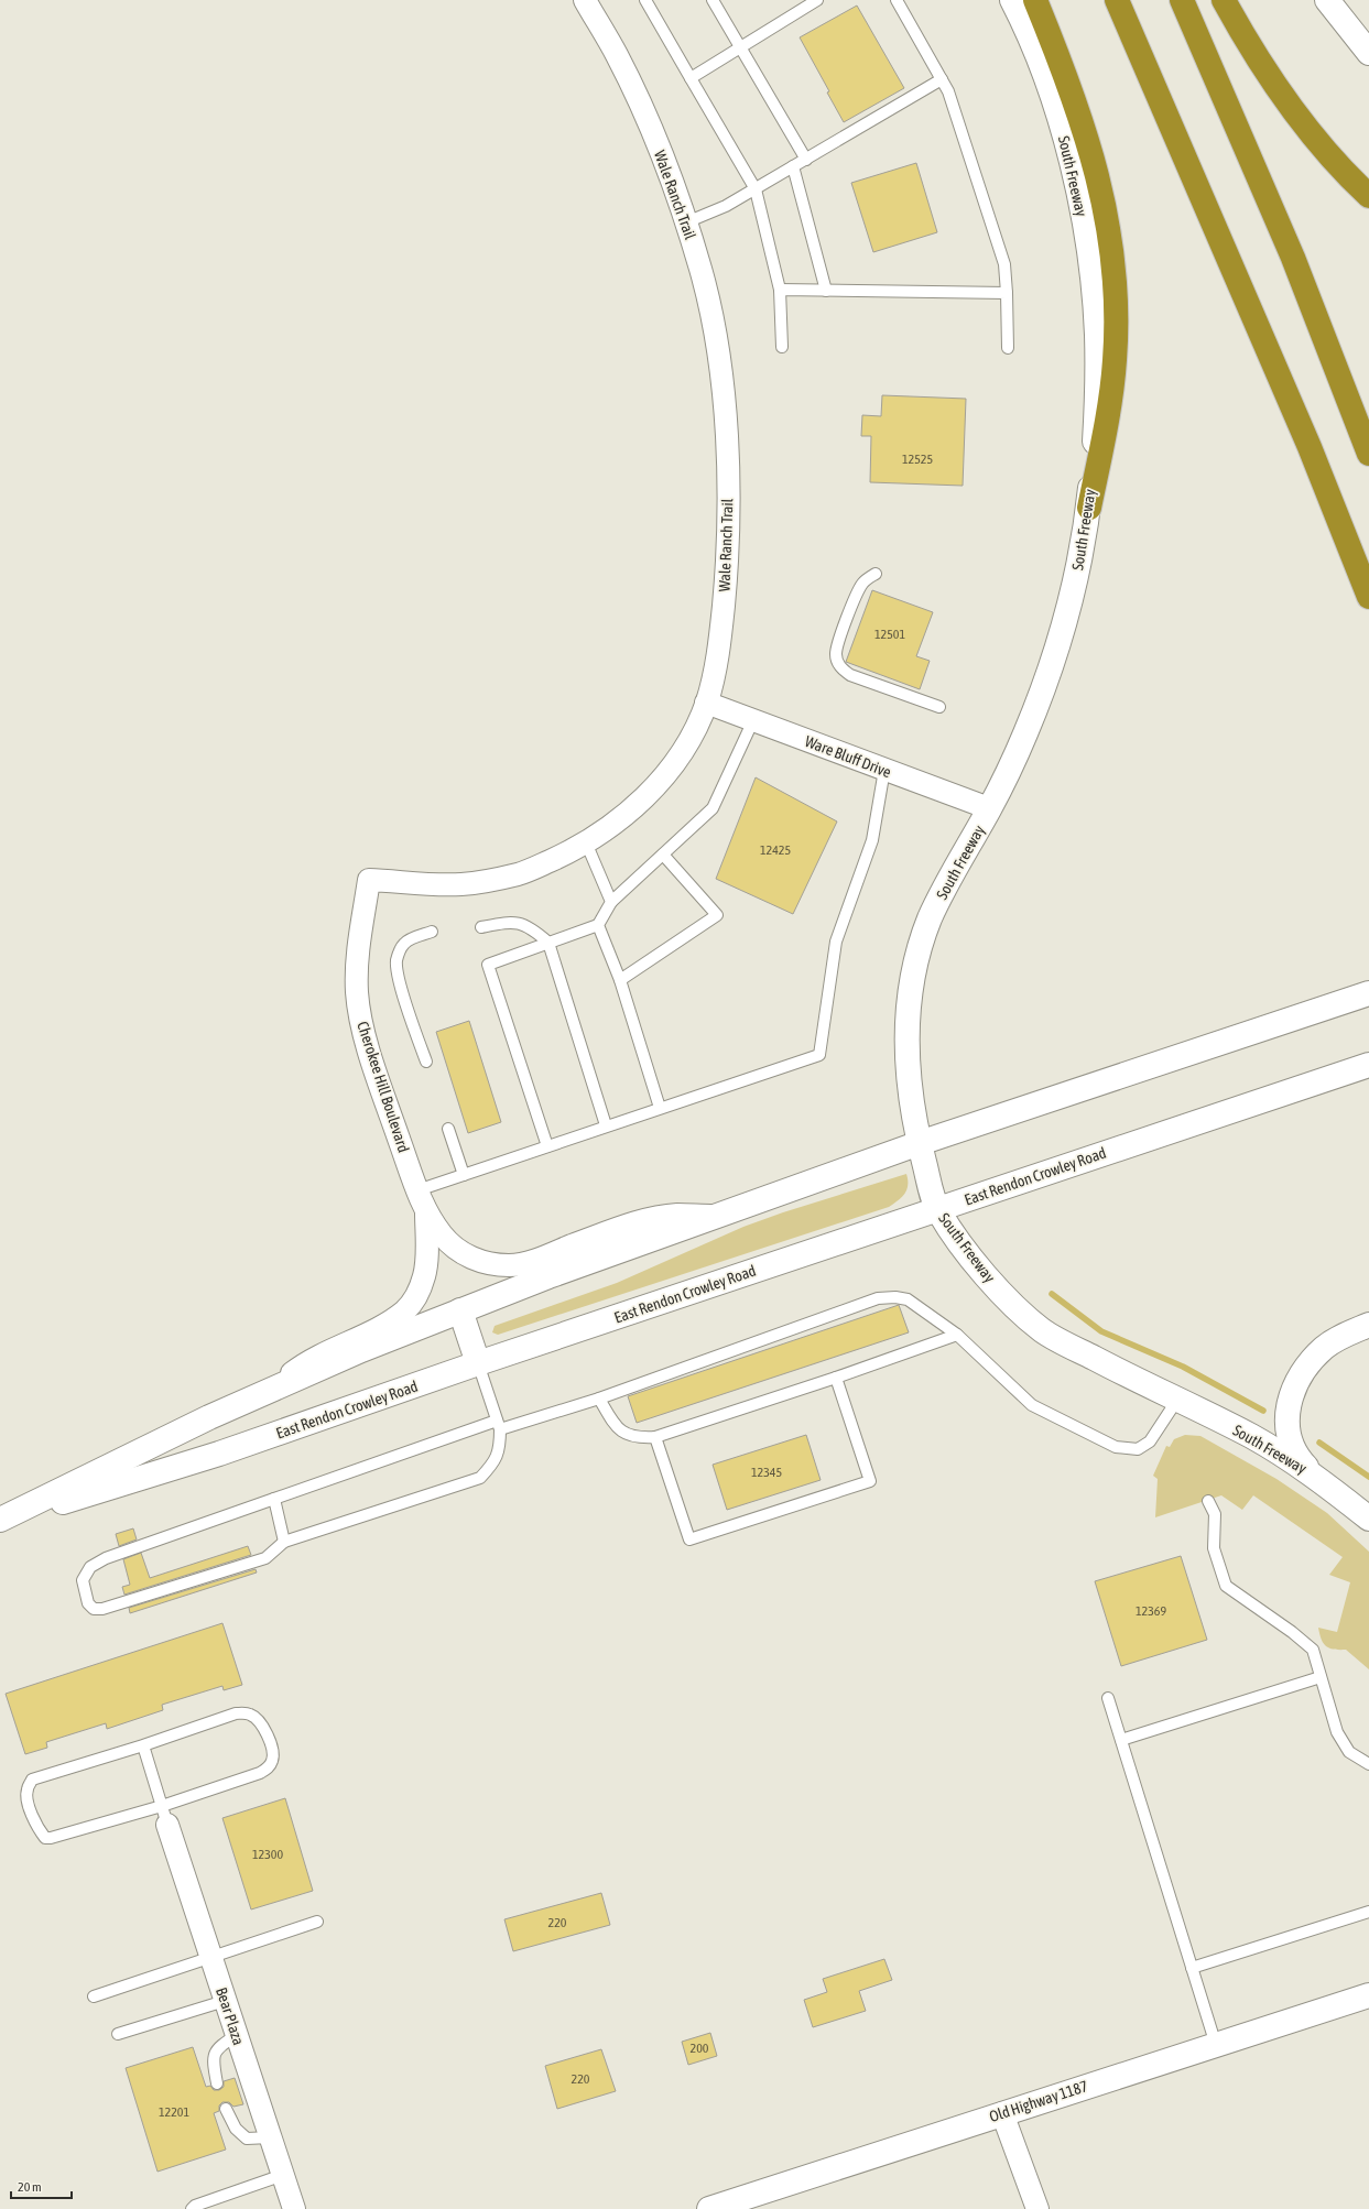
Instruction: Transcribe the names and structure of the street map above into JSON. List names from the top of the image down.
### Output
{
  "streets": {
    "main road": ["South Freeway", "East Rendon Crowley Road", "Old Highway 1187"],
    "street": [
      "Wale Ranch Trail",
      "Ware Bluff Drive",
      "Cherokee Hill Boulevard",
      "Bear Plaza"
    ]
  },
  "crossings": [
    ["South Freeway", "Ware Bluff Drive"],
    ["South Freeway", "East Rendon Crowley Road"],
    ["Wale Ranch Trail", "Ware Bluff Drive"],
    ["Wale Ranch Trail", "Cherokee Hill Boulevard"],
    ["Cherokee Hill Boulevard", "East Rendon Crowley Road"]
  ],
  "house_numbers": [
    "12525",
    "12501",
    "12425",
    "12345",
    "12369",
    "12300",
    "220",
    "200",
    "220",
    "12201"
  ],
  "scale_bar": "20 m"
}
